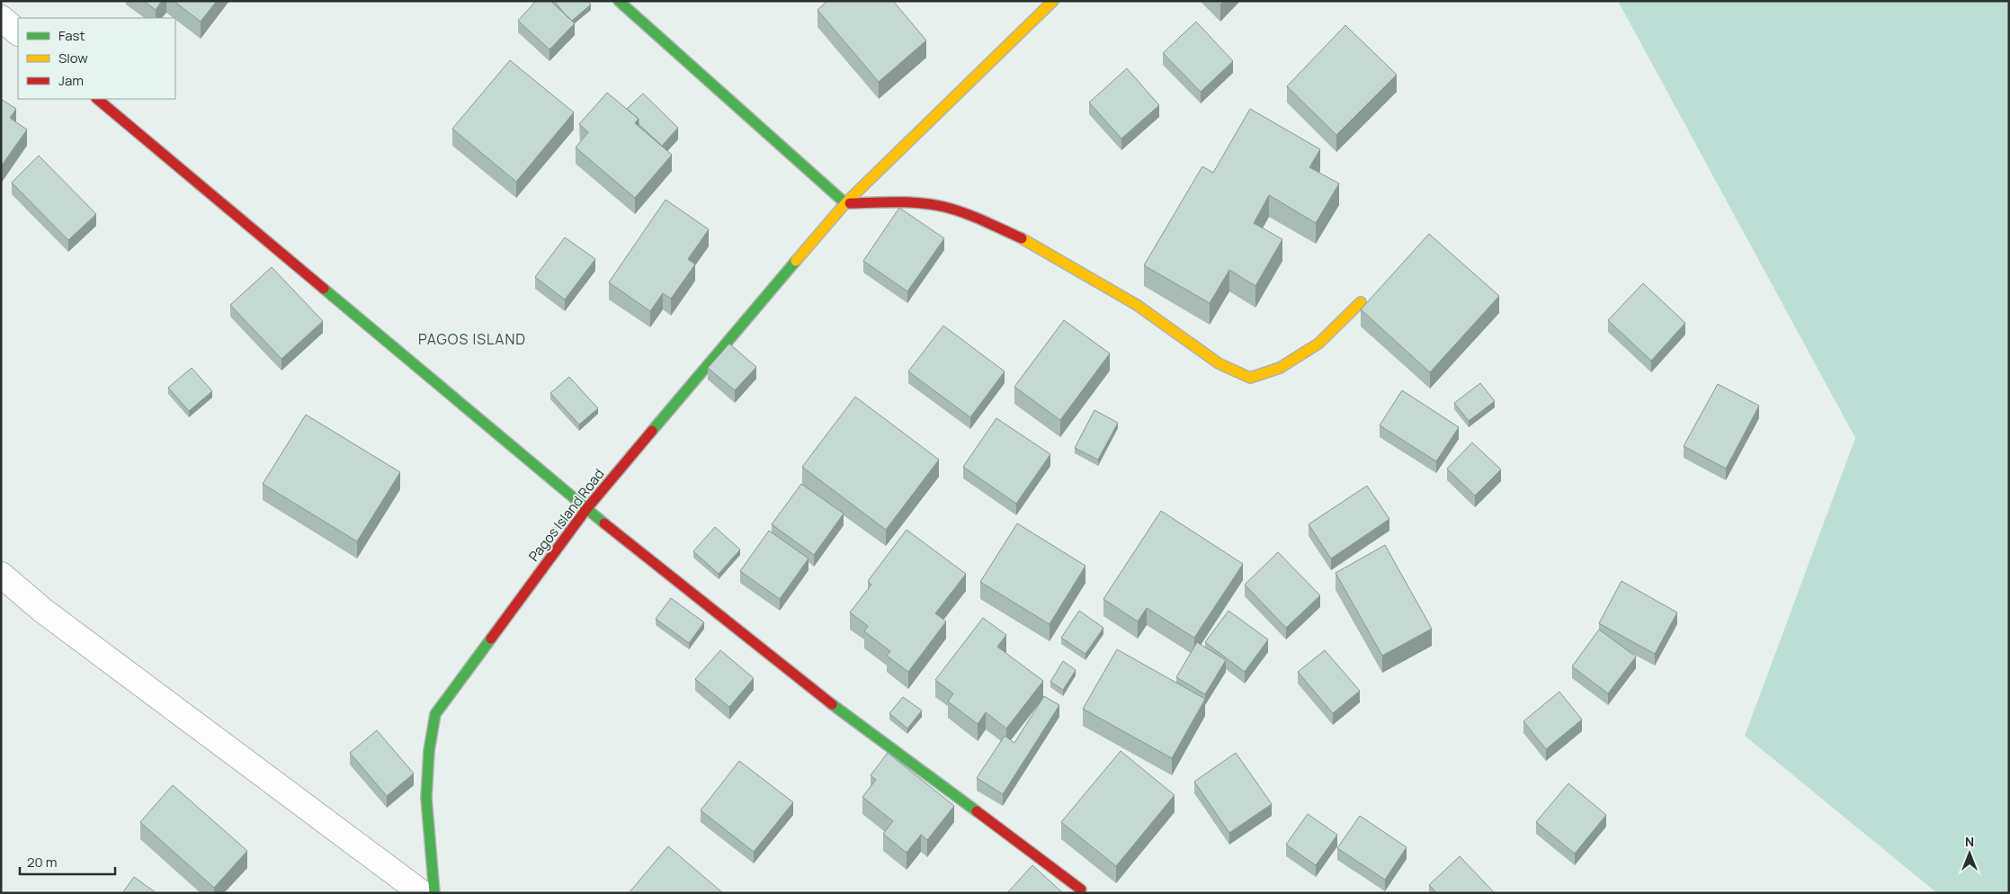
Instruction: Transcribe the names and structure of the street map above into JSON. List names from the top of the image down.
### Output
{
  "streets": {
    "street": ["Pagos Island Road"]
  },
  "districts": ["PAGOS ISLAND"],
  "legend": ["Fast", "Slow", "Jam"],
  "scale_bar": "20 m",
  "north": "top"
}
